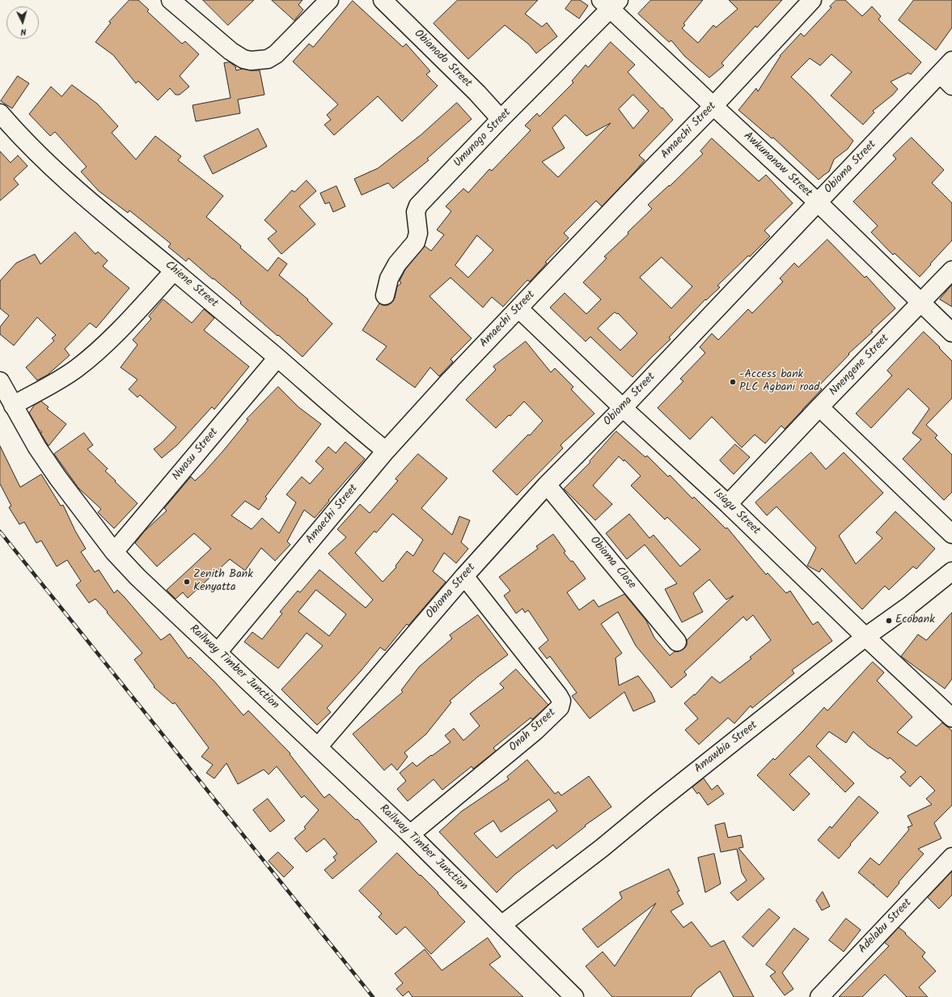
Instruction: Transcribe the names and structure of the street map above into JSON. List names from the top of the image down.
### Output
{
  "streets": {
    "street": [
      "Obianodo Street",
      "Amaechi Street",
      "Umunogo Street",
      "Awkunanaw Street",
      "Obioma Street",
      "Chiene Street",
      "Nnengene Street",
      "Nwosu Street",
      "Isiagu Street",
      "Obioma Close",
      "Railway Timber Junction",
      "Onah Street",
      "Amawbia Street",
      "Adelabu Street"
    ]
  },
  "crossings": [
    ["Obianodo Street", "Umunogo Street"],
    ["Amaechi Street", "Awkunanaw Street"],
    ["Amaechi Street", "Chiene Street"],
    ["Amaechi Street", "Isiagu Street"],
    ["Amaechi Street", "Railway Timber Junction"],
    ["Umunogo Street", "Awkunanaw Street"],
    ["Awkunanaw Street", "Obioma Street"],
    ["Awkunanaw Street", "Nnengene Street"],
    ["Obioma Street", "Isiagu Street"],
    ["Obioma Street", "Obioma Close"],
    ["Obioma Street", "Railway Timber Junction"],
    ["Obioma Street", "Onah Street"],
    ["Chiene Street", "Nwosu Street"],
    ["Nnengene Street", "Isiagu Street"],
    ["Nwosu Street", "Railway Timber Junction"],
    ["Isiagu Street", "Amawbia Street"],
    ["Railway Timber Junction", "Onah Street"],
    ["Railway Timber Junction", "Amawbia Street"]
  ],
  "places": ["-Access bank PLC Agbani road", "Zenith Bank Kenyatta", "Ecobank"],
  "north": "bottom"
}
